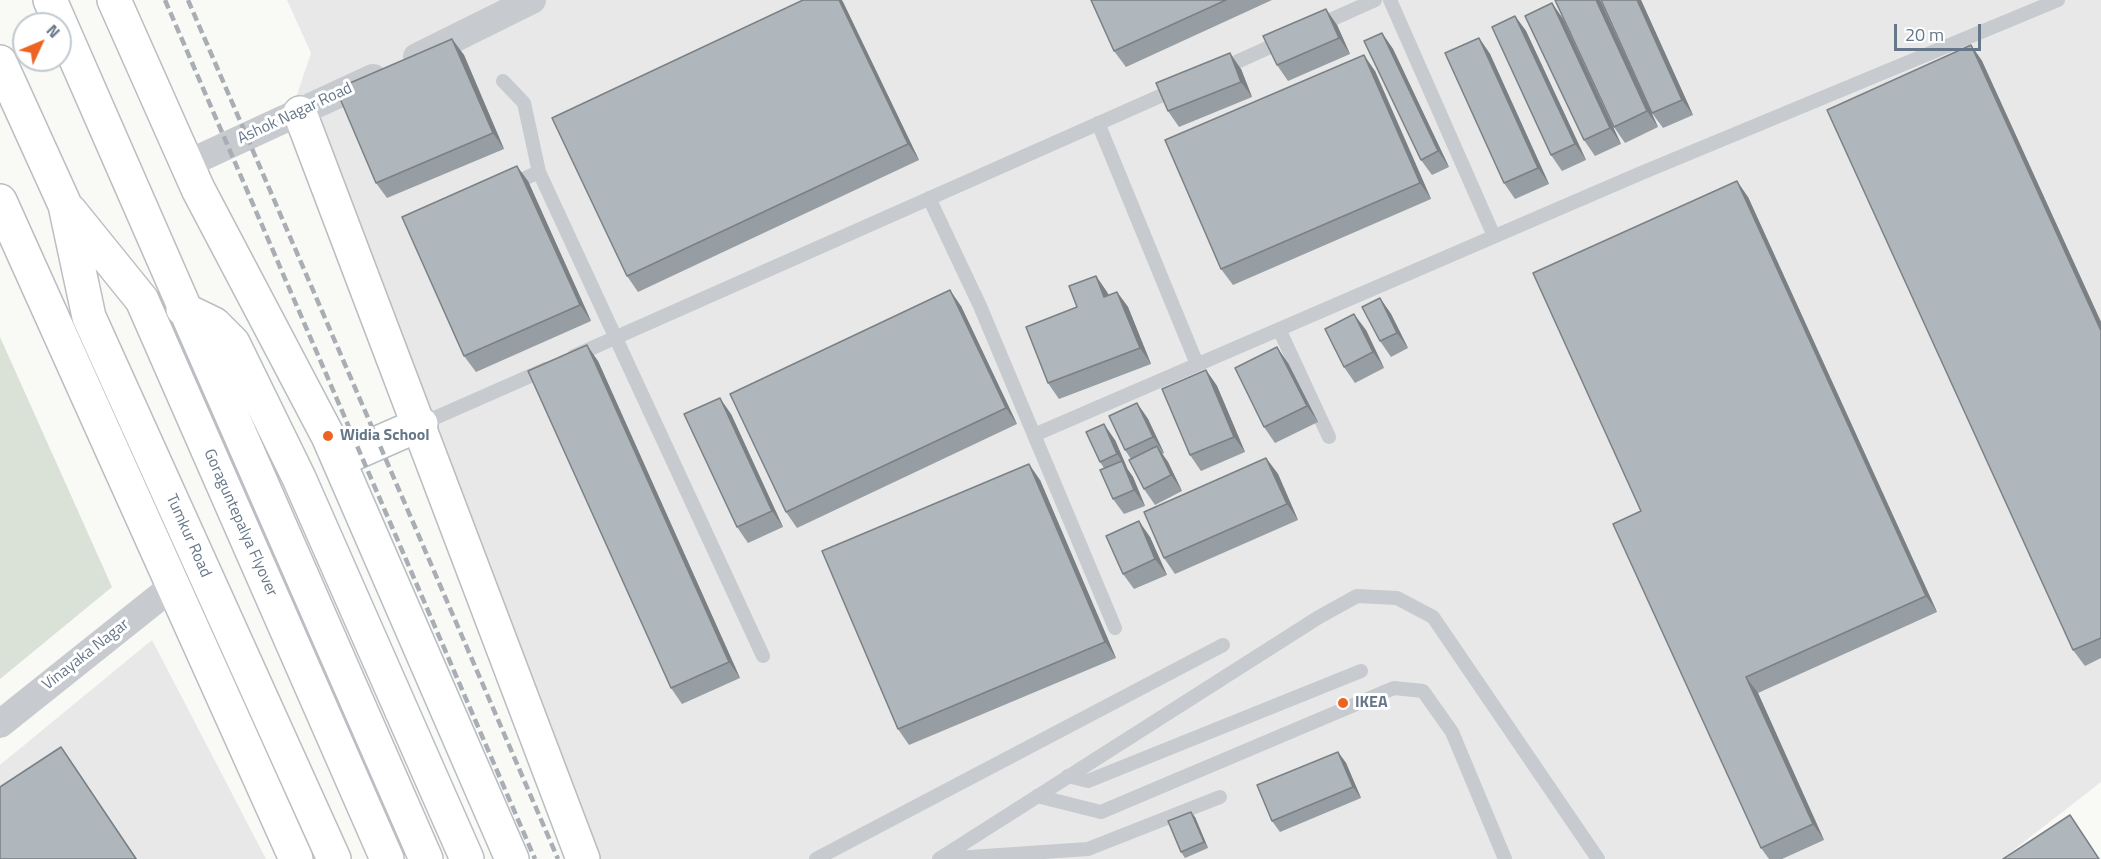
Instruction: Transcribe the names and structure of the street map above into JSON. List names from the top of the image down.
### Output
{
  "streets": {
    "main road": ["Goraguntepalya Flyover", "Tumkur Road"],
    "street": ["Ashok Nagar Road", "Vinayaka Nagar"]
  },
  "crossings": [
    ["Goraguntepalya Flyover", "Tumkur Road"]
  ],
  "places": ["Widia School", "IKEA"],
  "scale_bar": "20 m",
  "north": "top right"
}
